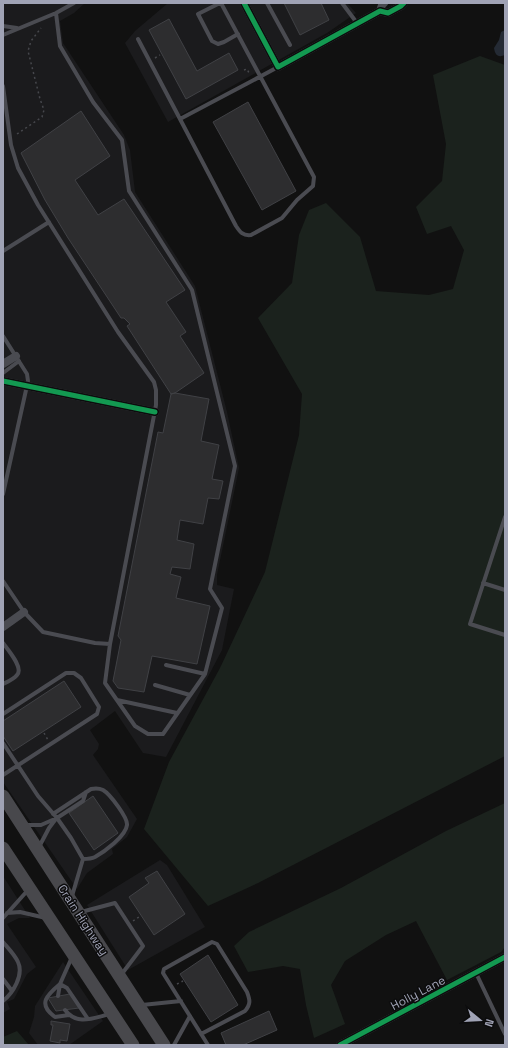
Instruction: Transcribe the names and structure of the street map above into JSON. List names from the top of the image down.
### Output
{
  "streets": {
    "highway": ["Crain Highway"],
    "street": ["Holly Lane"]
  },
  "north": "right"
}
